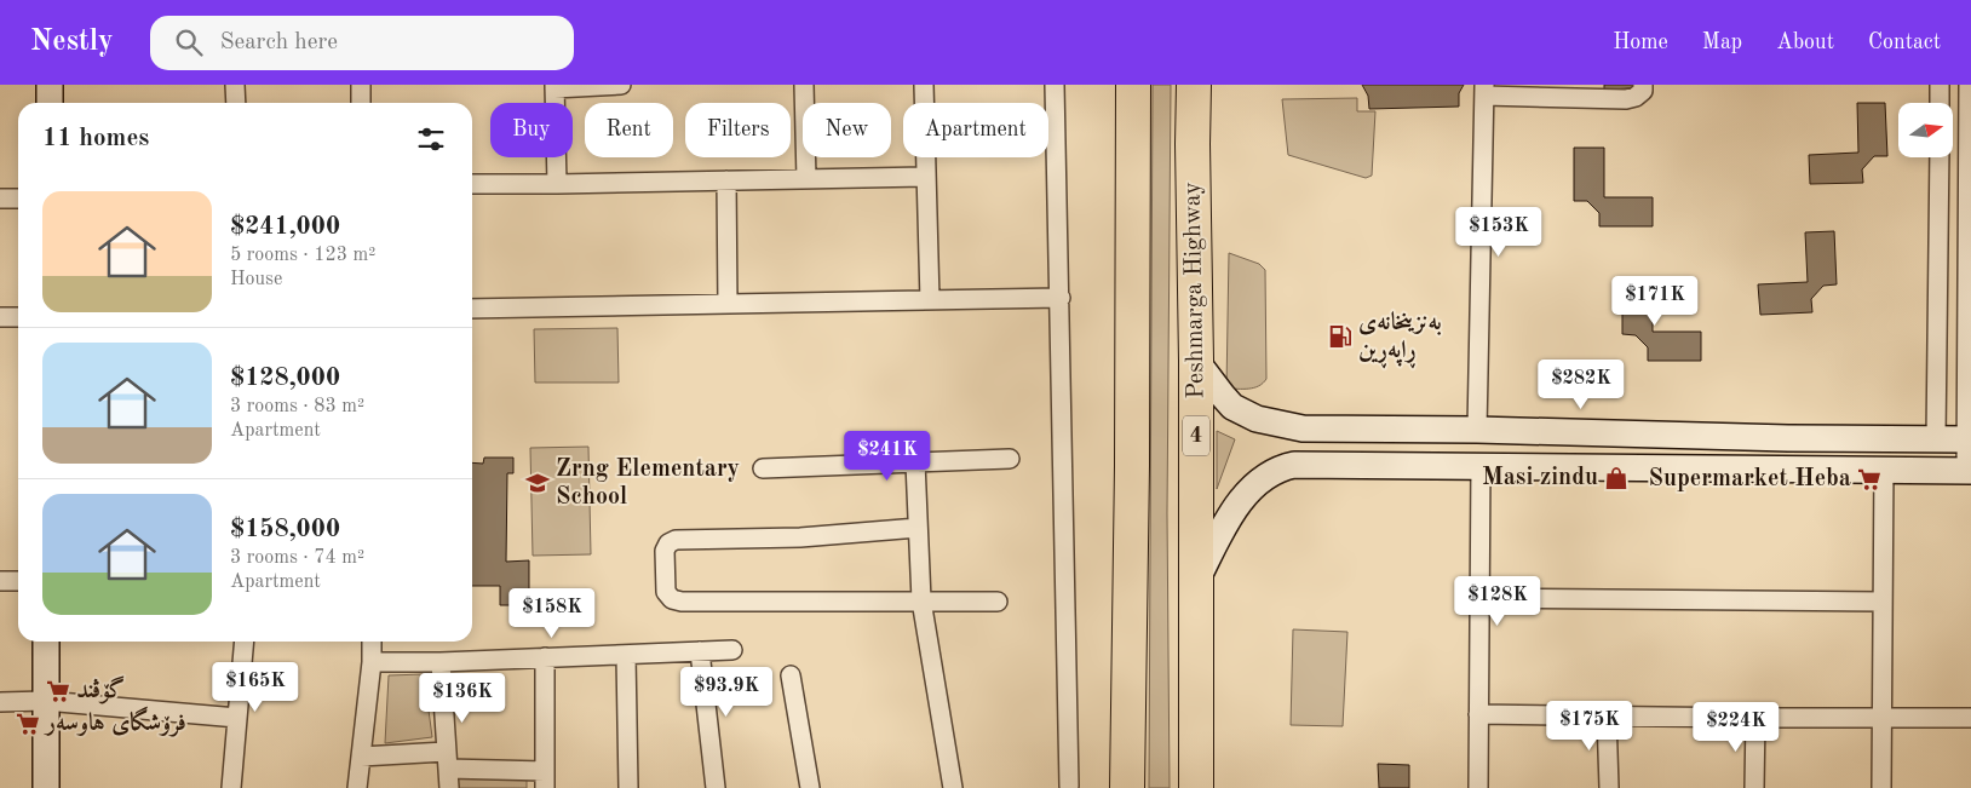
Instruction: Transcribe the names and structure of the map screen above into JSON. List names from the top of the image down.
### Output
{
  "streets": {
    "highway": ["Peshmarga Highway", "4"]
  },
  "places": {
    "fuel station": ["بەنزینخانەی ڕاپەڕین"],
    "shop": ["Masi zindu"],
    "supermarket": ["Supermarket Heba", "گۆڤند", "فرۆشگای هاوسەر"],
    "school or university": ["Zrng Elementary School"]
  },
  "north": "right",
  "page": {
    "header": "Nestly",
    "search": "Search here",
    "nav": [
      "Home",
      "Map",
      "About",
      "Contact"
    ],
    "chip": [
      "Buy",
      "Rent",
      "Filters",
      "New",
      "Apartment"
    ],
    "heading": "11 homes",
    "list": [
      {
        "name": "$241,000",
        "note": "5 rooms · 123 m² · House"
      },
      {
        "name": "$128,000",
        "note": "3 rooms · 83 m² · Apartment"
      },
      {
        "name": "$158,000",
        "note": "3 rooms · 74 m² · Apartment"
      }
    ],
    "price": [
      "$153K",
      "$171K",
      "$282K",
      "$241K",
      "$128K",
      "$158K",
      "$165K",
      "$93.9K",
      "$136K",
      "$175K",
      "$224K"
    ]
  }
}
